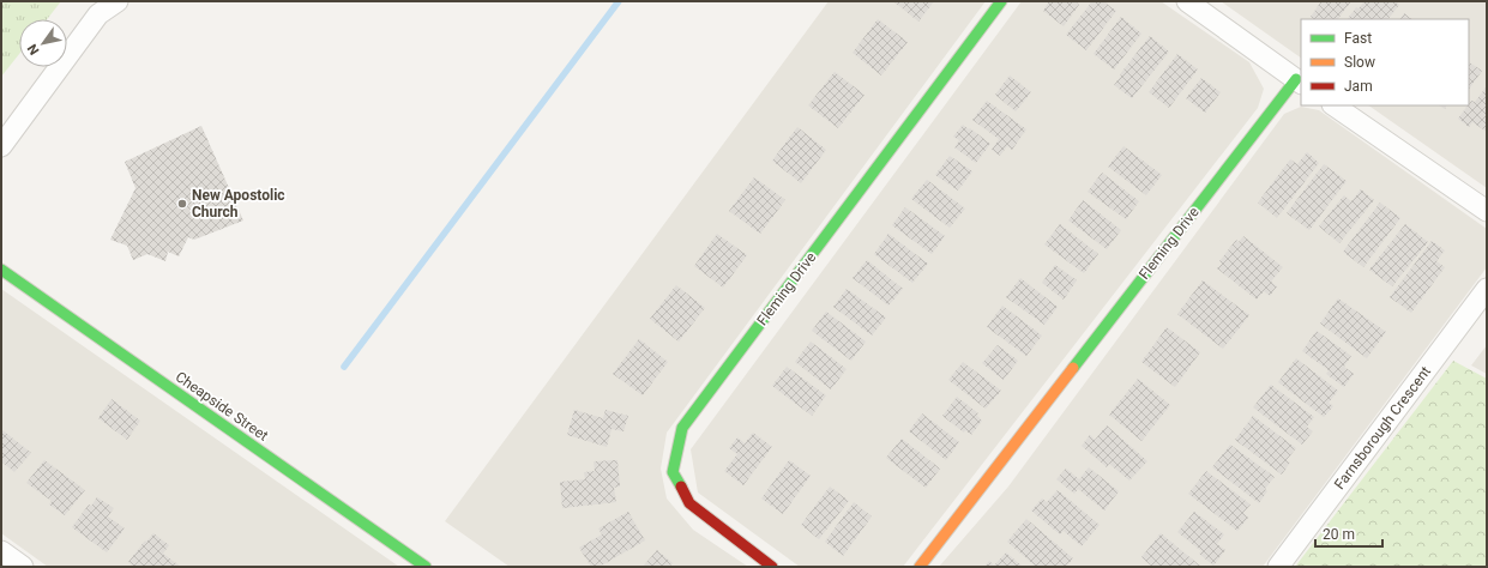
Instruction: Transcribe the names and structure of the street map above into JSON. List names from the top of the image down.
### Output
{
  "streets": {
    "street": ["Fleming Drive", "Cheapside Street", "Farnsborough Crescent"]
  },
  "places": ["New Apostolic Church"],
  "legend": ["Fast", "Slow", "Jam"],
  "scale_bar": "20 m",
  "north": "bottom left"
}
